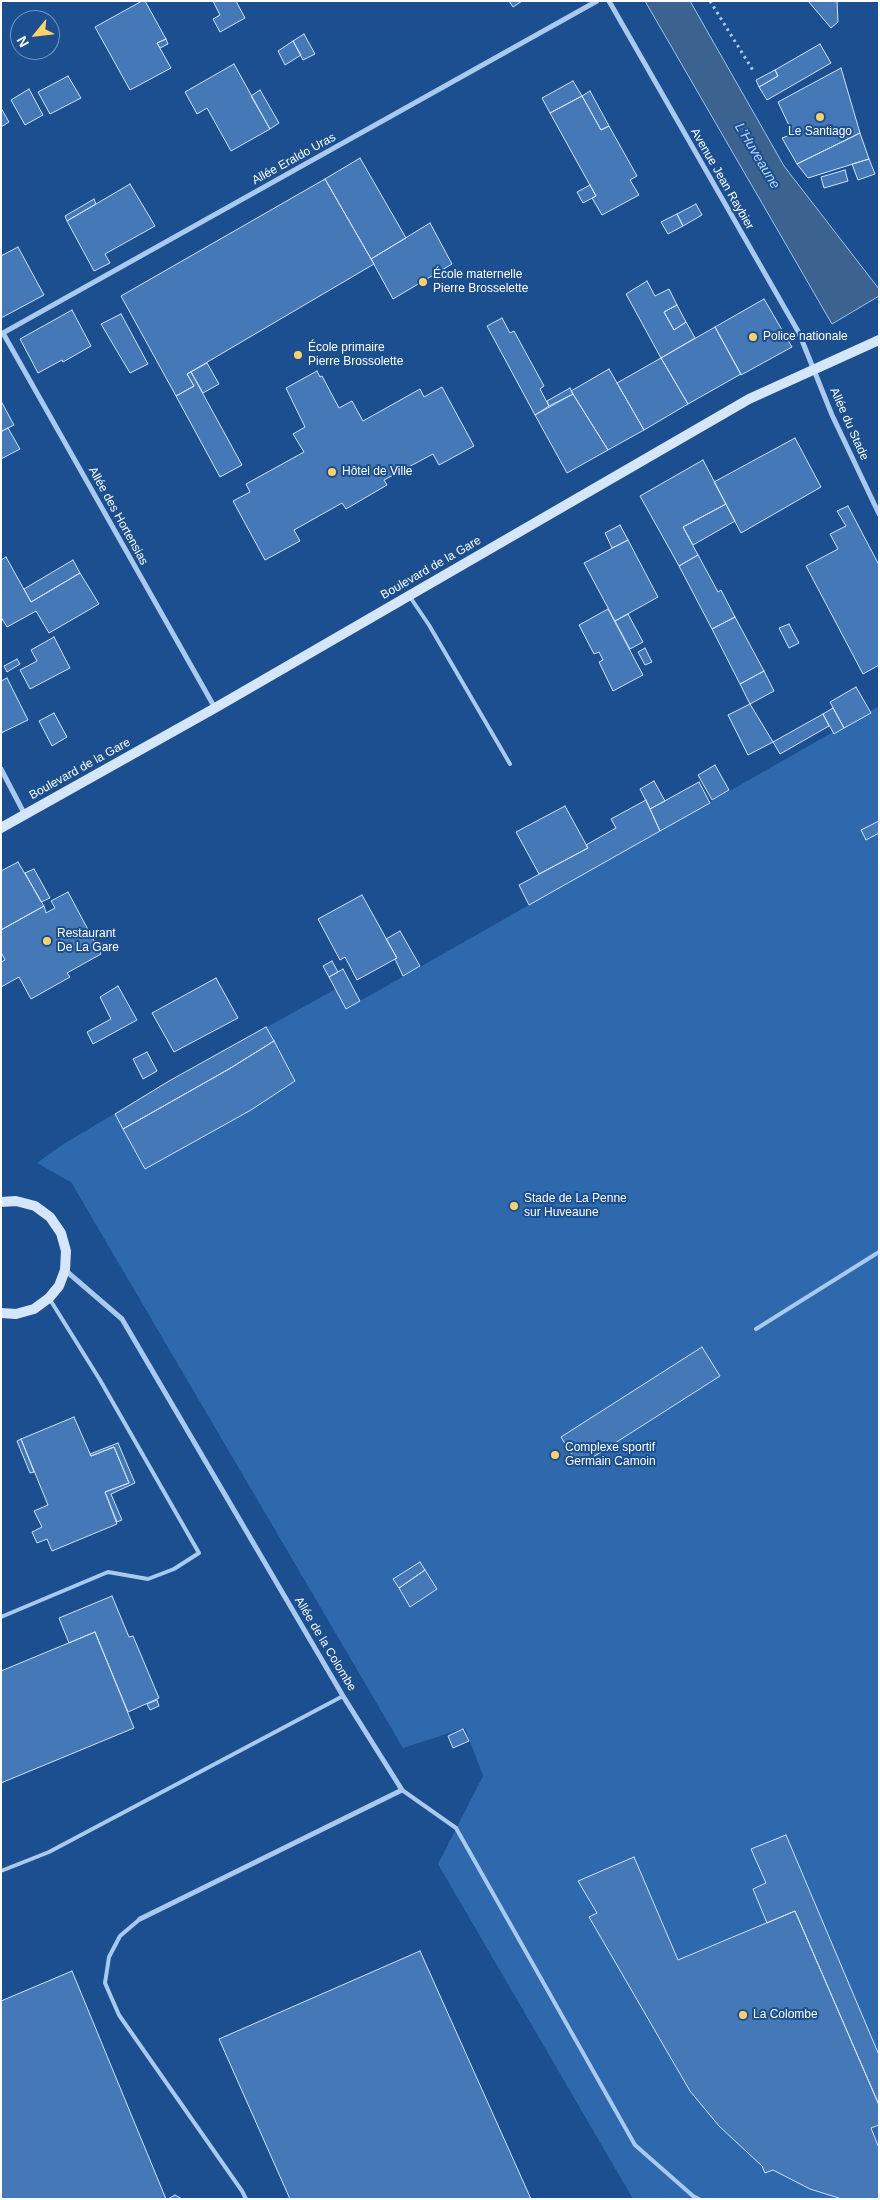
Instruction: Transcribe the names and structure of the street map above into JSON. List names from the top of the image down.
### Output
{
  "streets": {
    "main road": ["Boulevard de la Gare"],
    "street": [
      "Allée Eraldo Uras",
      "Avenue Jean Raybier",
      "Allée du Stade",
      "Allée des Hortensias",
      "Allée de la Colombe"
    ]
  },
  "crossings": [
    ["Allée Eraldo Uras", "Allée des Hortensias"],
    ["Avenue Jean Raybier", "Allée du Stade"],
    ["Avenue Jean Raybier", "Boulevard de la Gare"],
    ["Allée du Stade", "Boulevard de la Gare"],
    ["Allée des Hortensias", "Boulevard de la Gare"]
  ],
  "water": ["L'Huveaune"],
  "places": [
    "Le Santiago",
    "École maternelle Pierre Brosselette",
    "Police nationale",
    "École primaire Pierre Brossolette",
    "Hôtel de Ville",
    "Restaurant De La Gare",
    "Stade de La Penne sur Huveaune",
    "Complexe sportif Germain Camoin",
    "La Colombe"
  ],
  "north": "bottom left"
}
